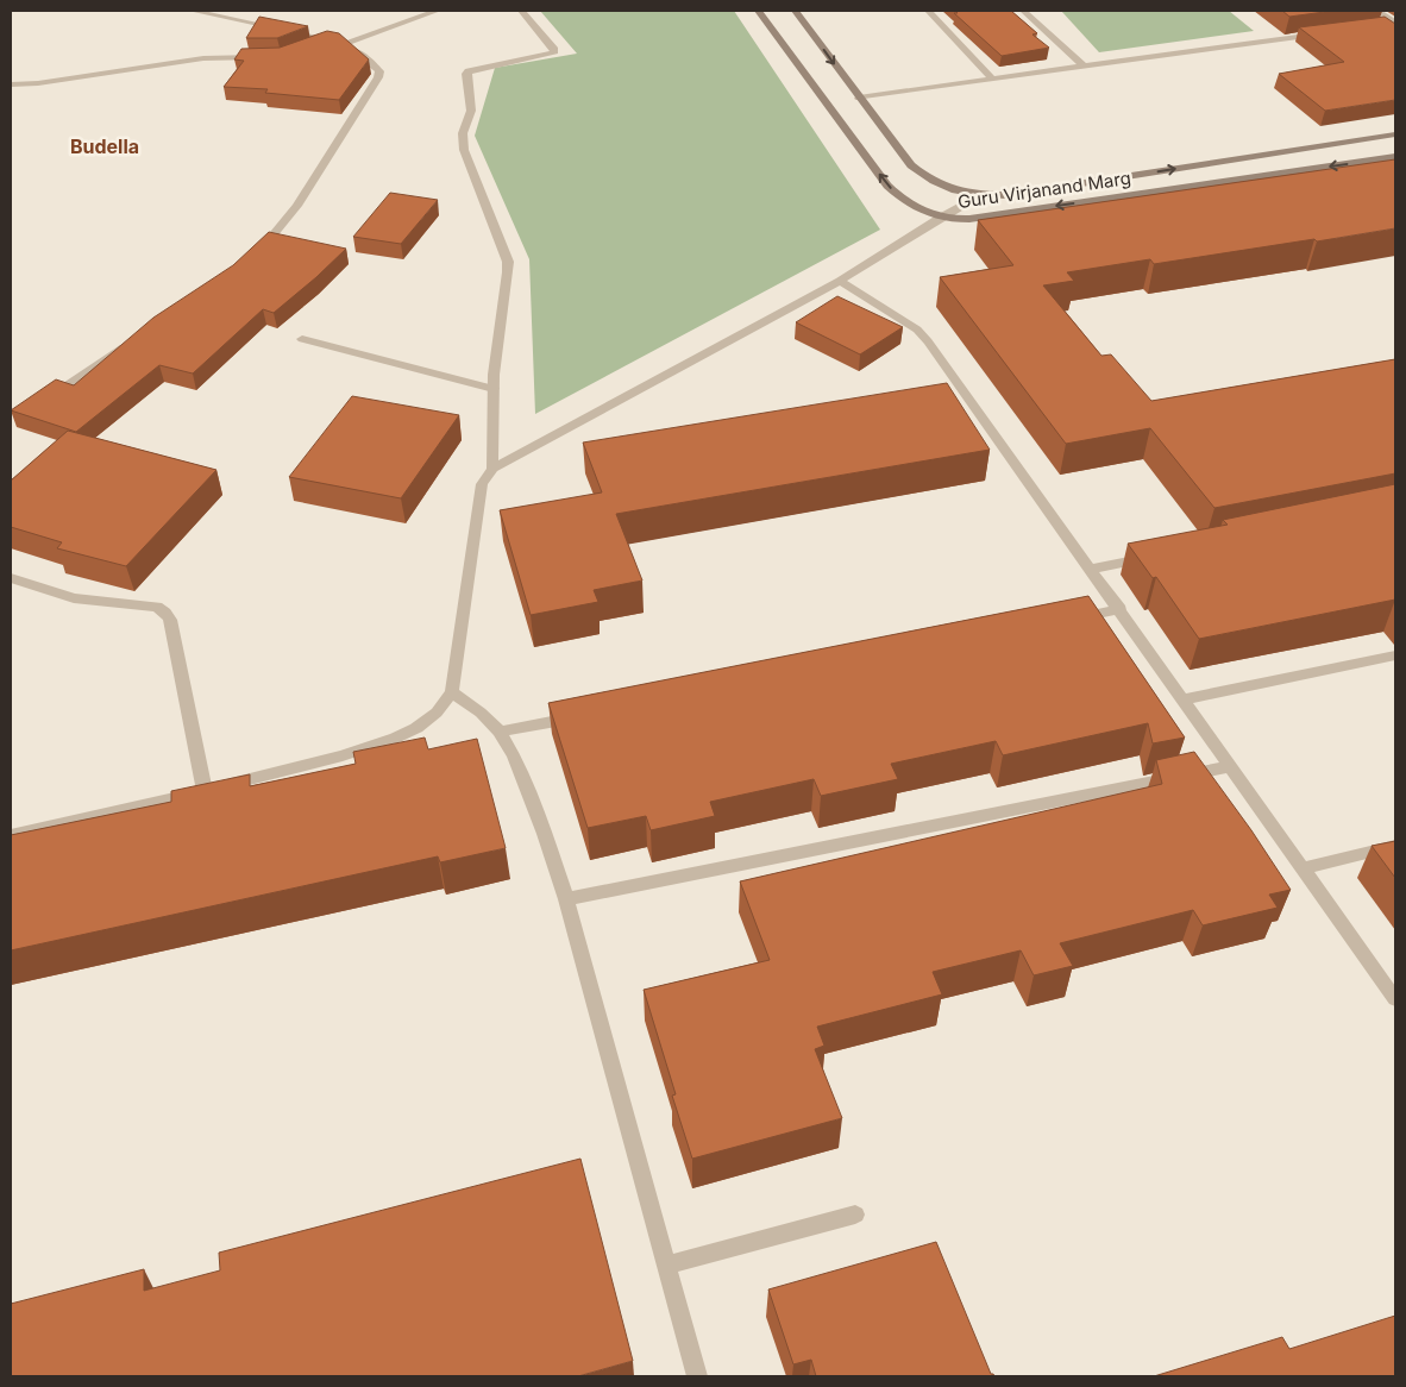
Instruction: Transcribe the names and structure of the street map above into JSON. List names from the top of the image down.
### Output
{
  "streets": {
    "street": ["Guru Virjanand Marg"]
  },
  "districts": ["Budella"]
}
